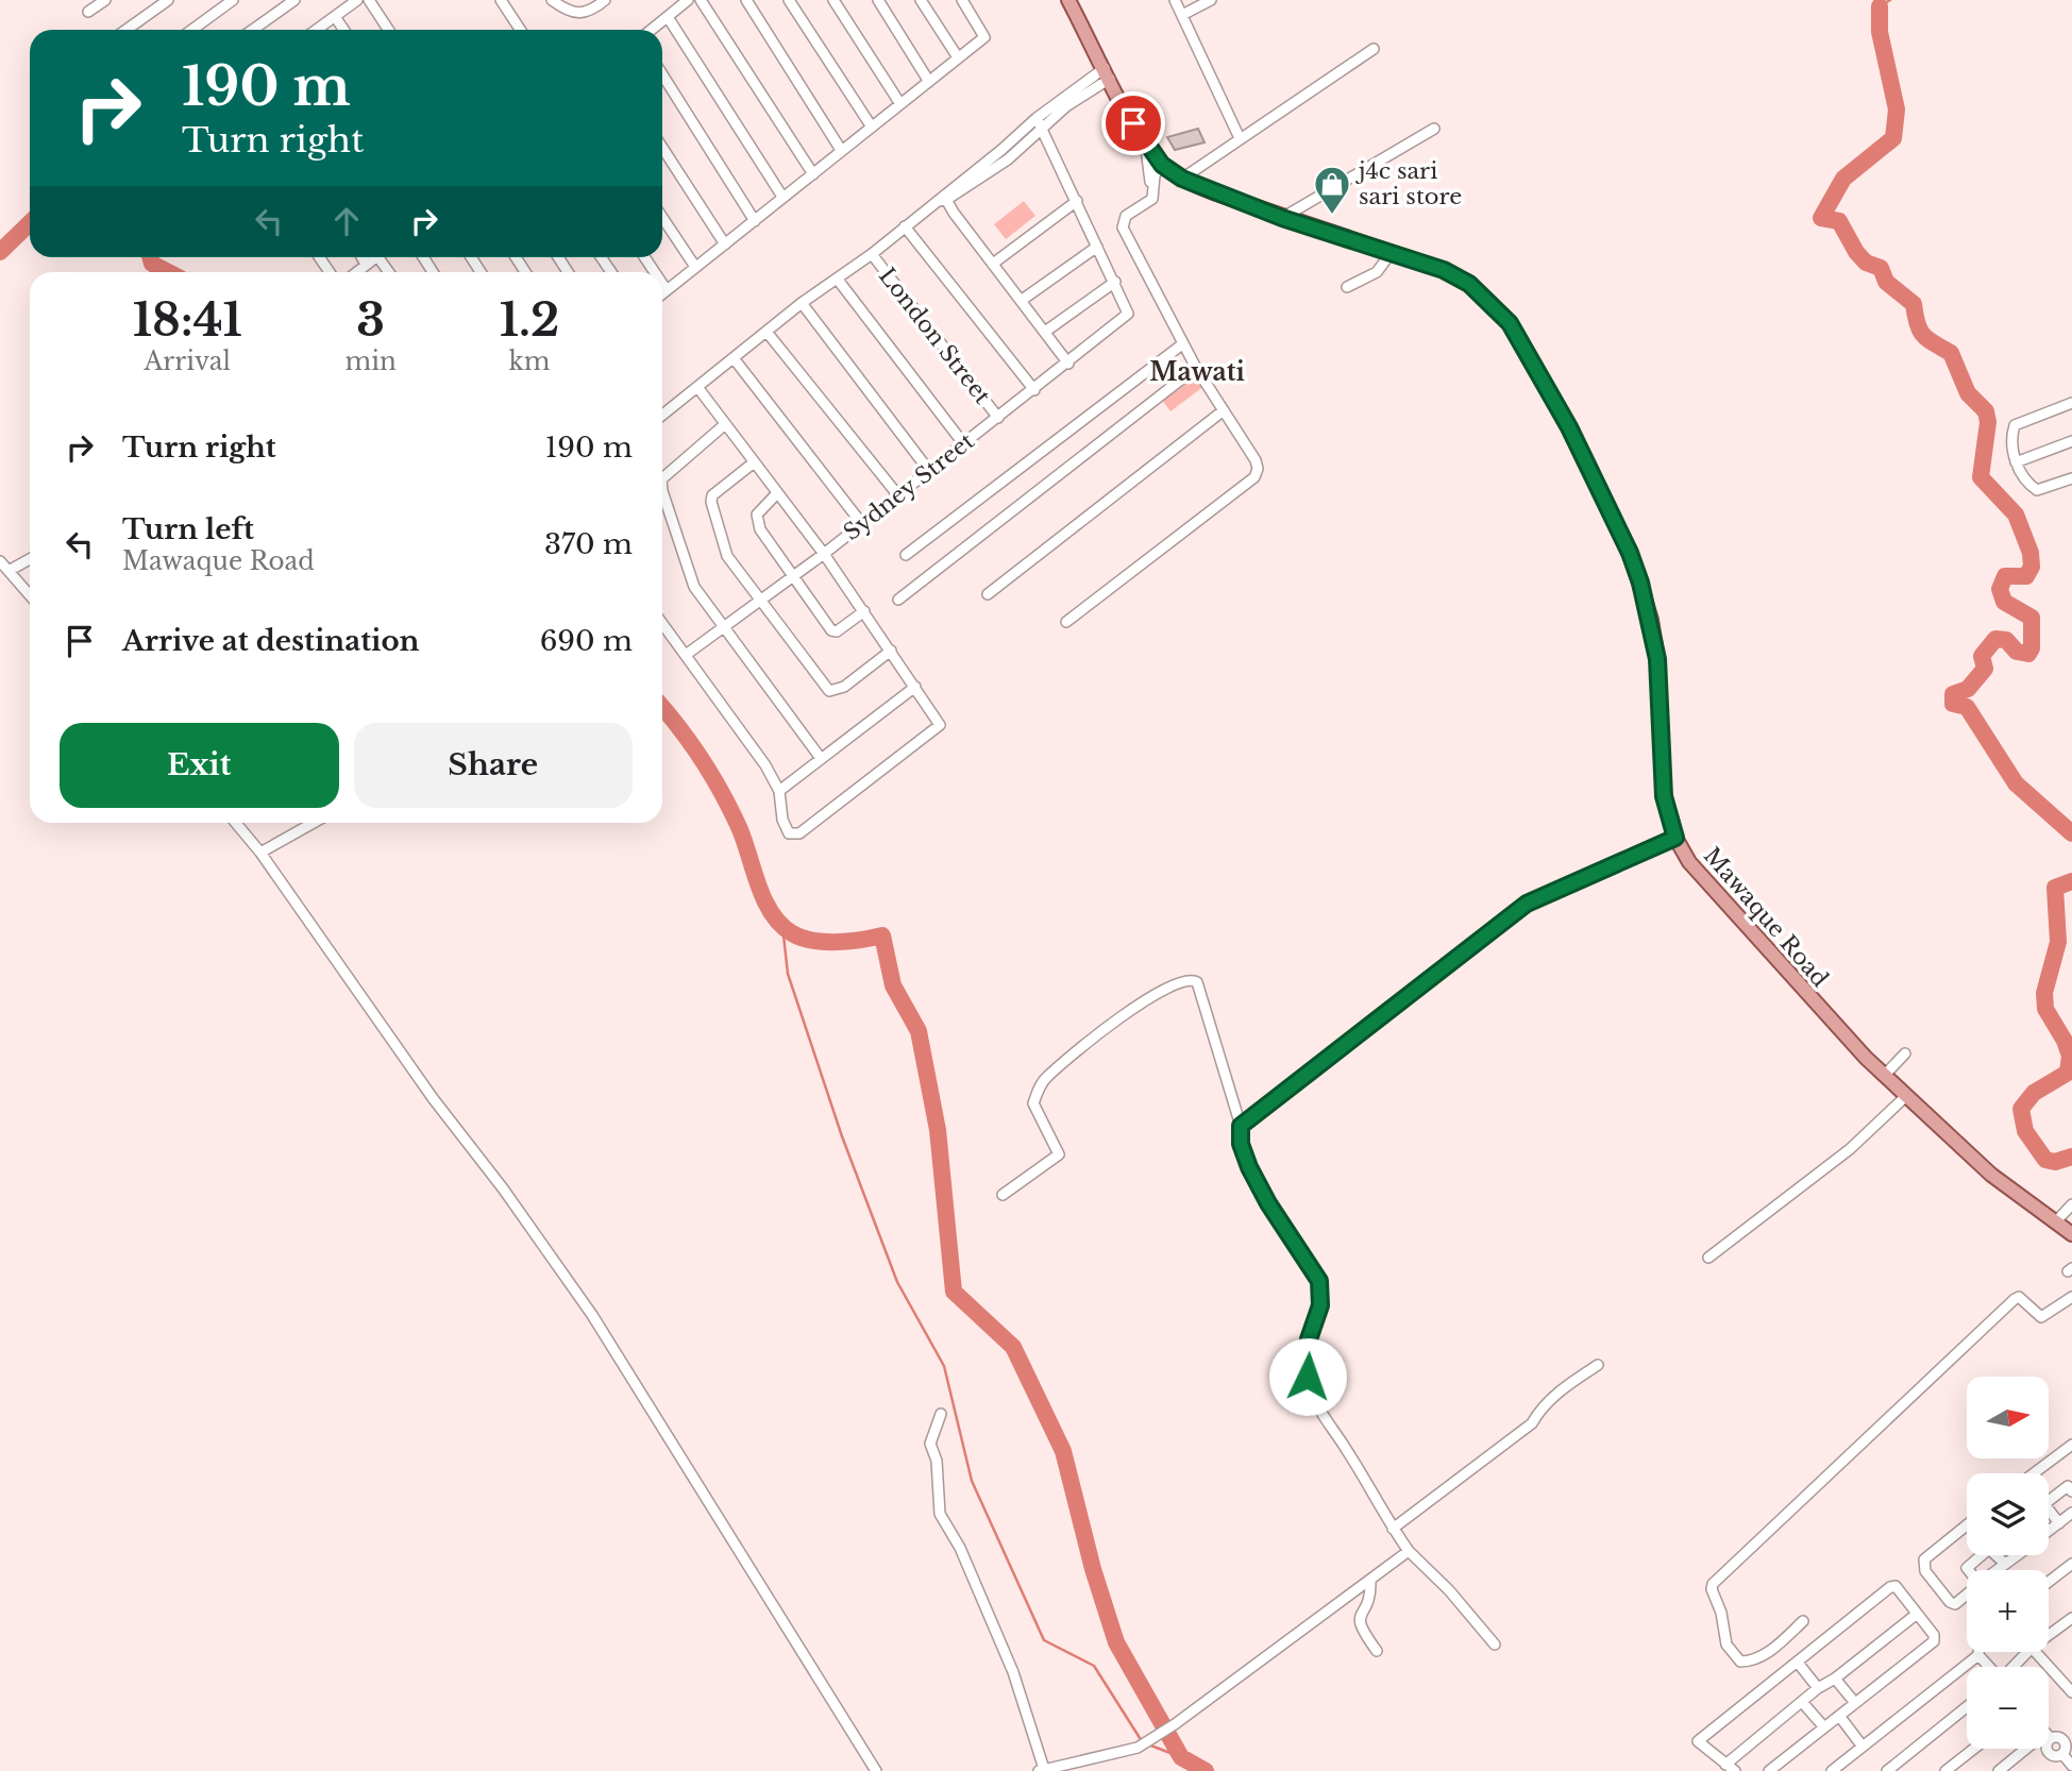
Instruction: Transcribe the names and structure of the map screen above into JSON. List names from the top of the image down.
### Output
{
  "streets": {
    "main road": ["Mawaque Road"],
    "street": ["London Street", "Sydney Street"]
  },
  "crossings": [
    ["London Street", "Sydney Street"]
  ],
  "districts": ["Mawati"],
  "places": {
    "shop": ["j4c sari sari store"]
  },
  "north": "right",
  "page": {
    "turn": ["190 m", "Turn right"],
    "eta": [
      "18:41",
      "Arrival",
      "3",
      "min",
      "1.2",
      "km"
    ],
    "list": [
      {
        "name": "Turn right",
        "value": "190 m"
      },
      {
        "name": "Turn left",
        "note": "Mawaque Road",
        "value": "370 m"
      },
      {
        "name": "Arrive at destination",
        "value": "690 m"
      }
    ],
    "buttons": ["Exit", "Share"],
    "map_buttons": ["+", "−"]
  }
}
